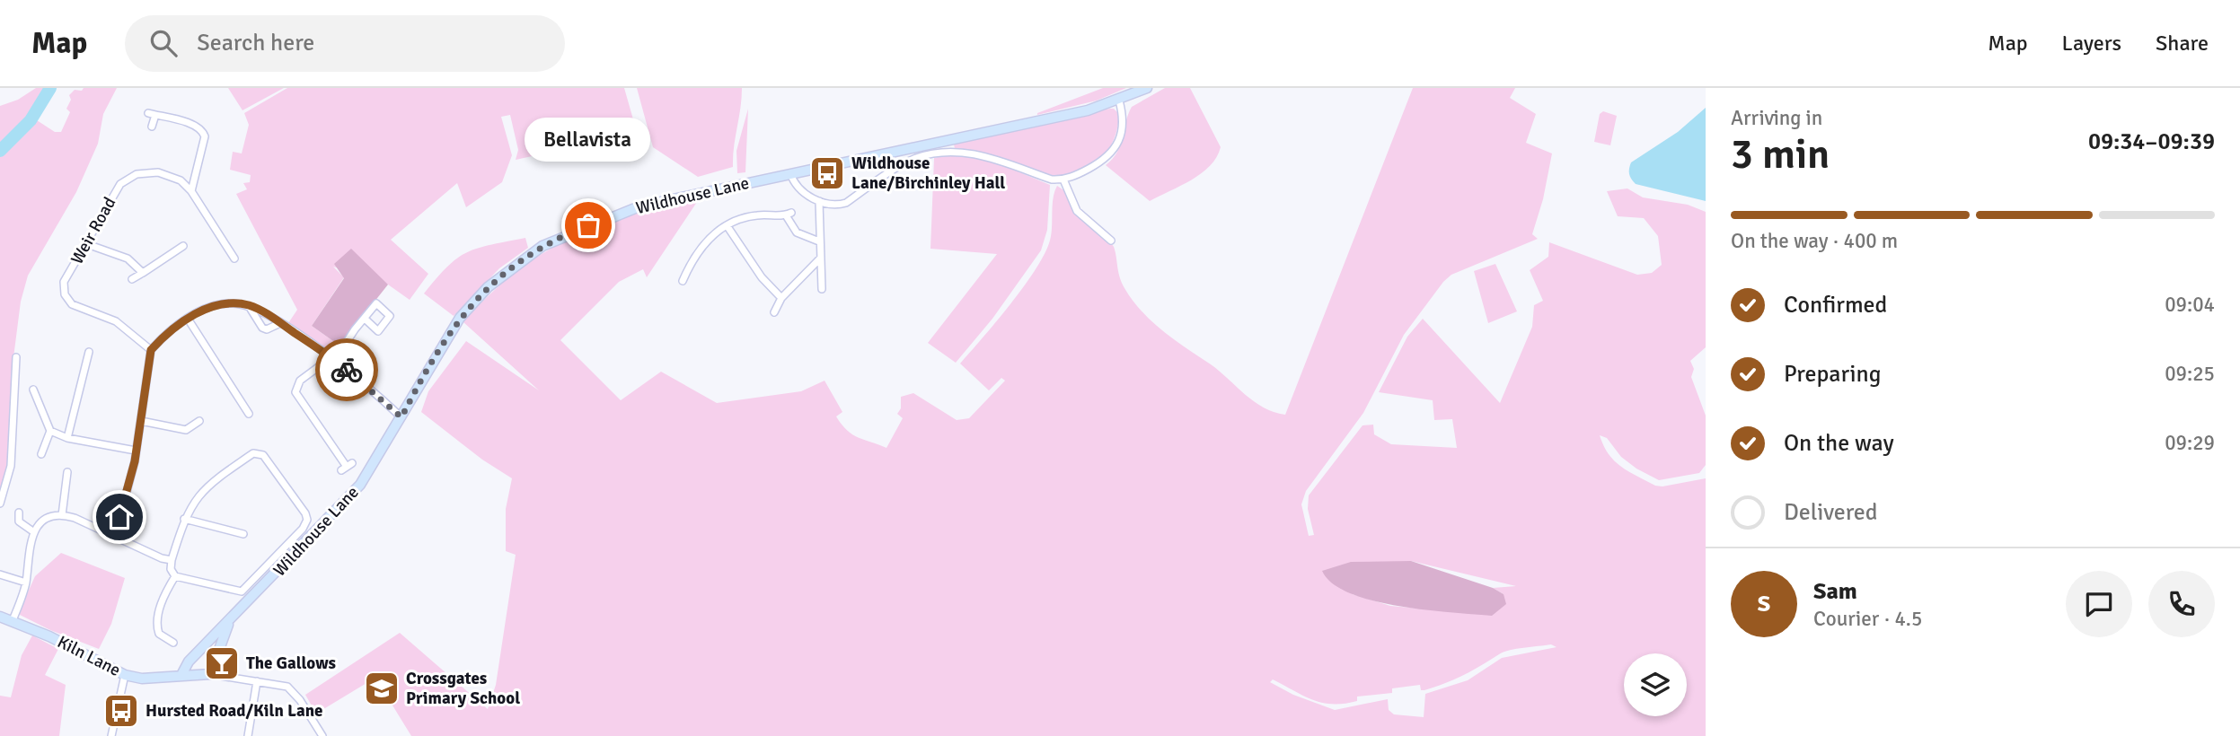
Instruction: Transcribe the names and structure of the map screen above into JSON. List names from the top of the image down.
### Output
{
  "streets": {
    "main road": ["Wildhouse Lane", "Kiln Lane"],
    "street": ["Weir Road"]
  },
  "crossings": [
    ["Wildhouse Lane", "Kiln Lane"]
  ],
  "places": {
    "bus stop": ["Wildhouse Lane/Birchinley Hall", "Hursted Road/Kiln Lane"],
    "other": ["Bellavista"],
    "bar": ["The Gallows"],
    "school or university": ["Crossgates Primary School"]
  },
  "page": {
    "header": "Map",
    "search": "Search here",
    "nav": ["Map", "Layers", "Share"],
    "heading": ["3 min", "Arriving in", "09:34–09:39"],
    "panel": ["Sam", "Courier · 4.5"],
    "bubble": "Bellavista",
    "bar": "On the way · 400 m",
    "list": [
      ["Confirmed", "09:04"],
      ["Preparing", "09:25"],
      ["On the way", "09:29"],
      "Delivered"
    ],
    "round": "S"
  }
}
